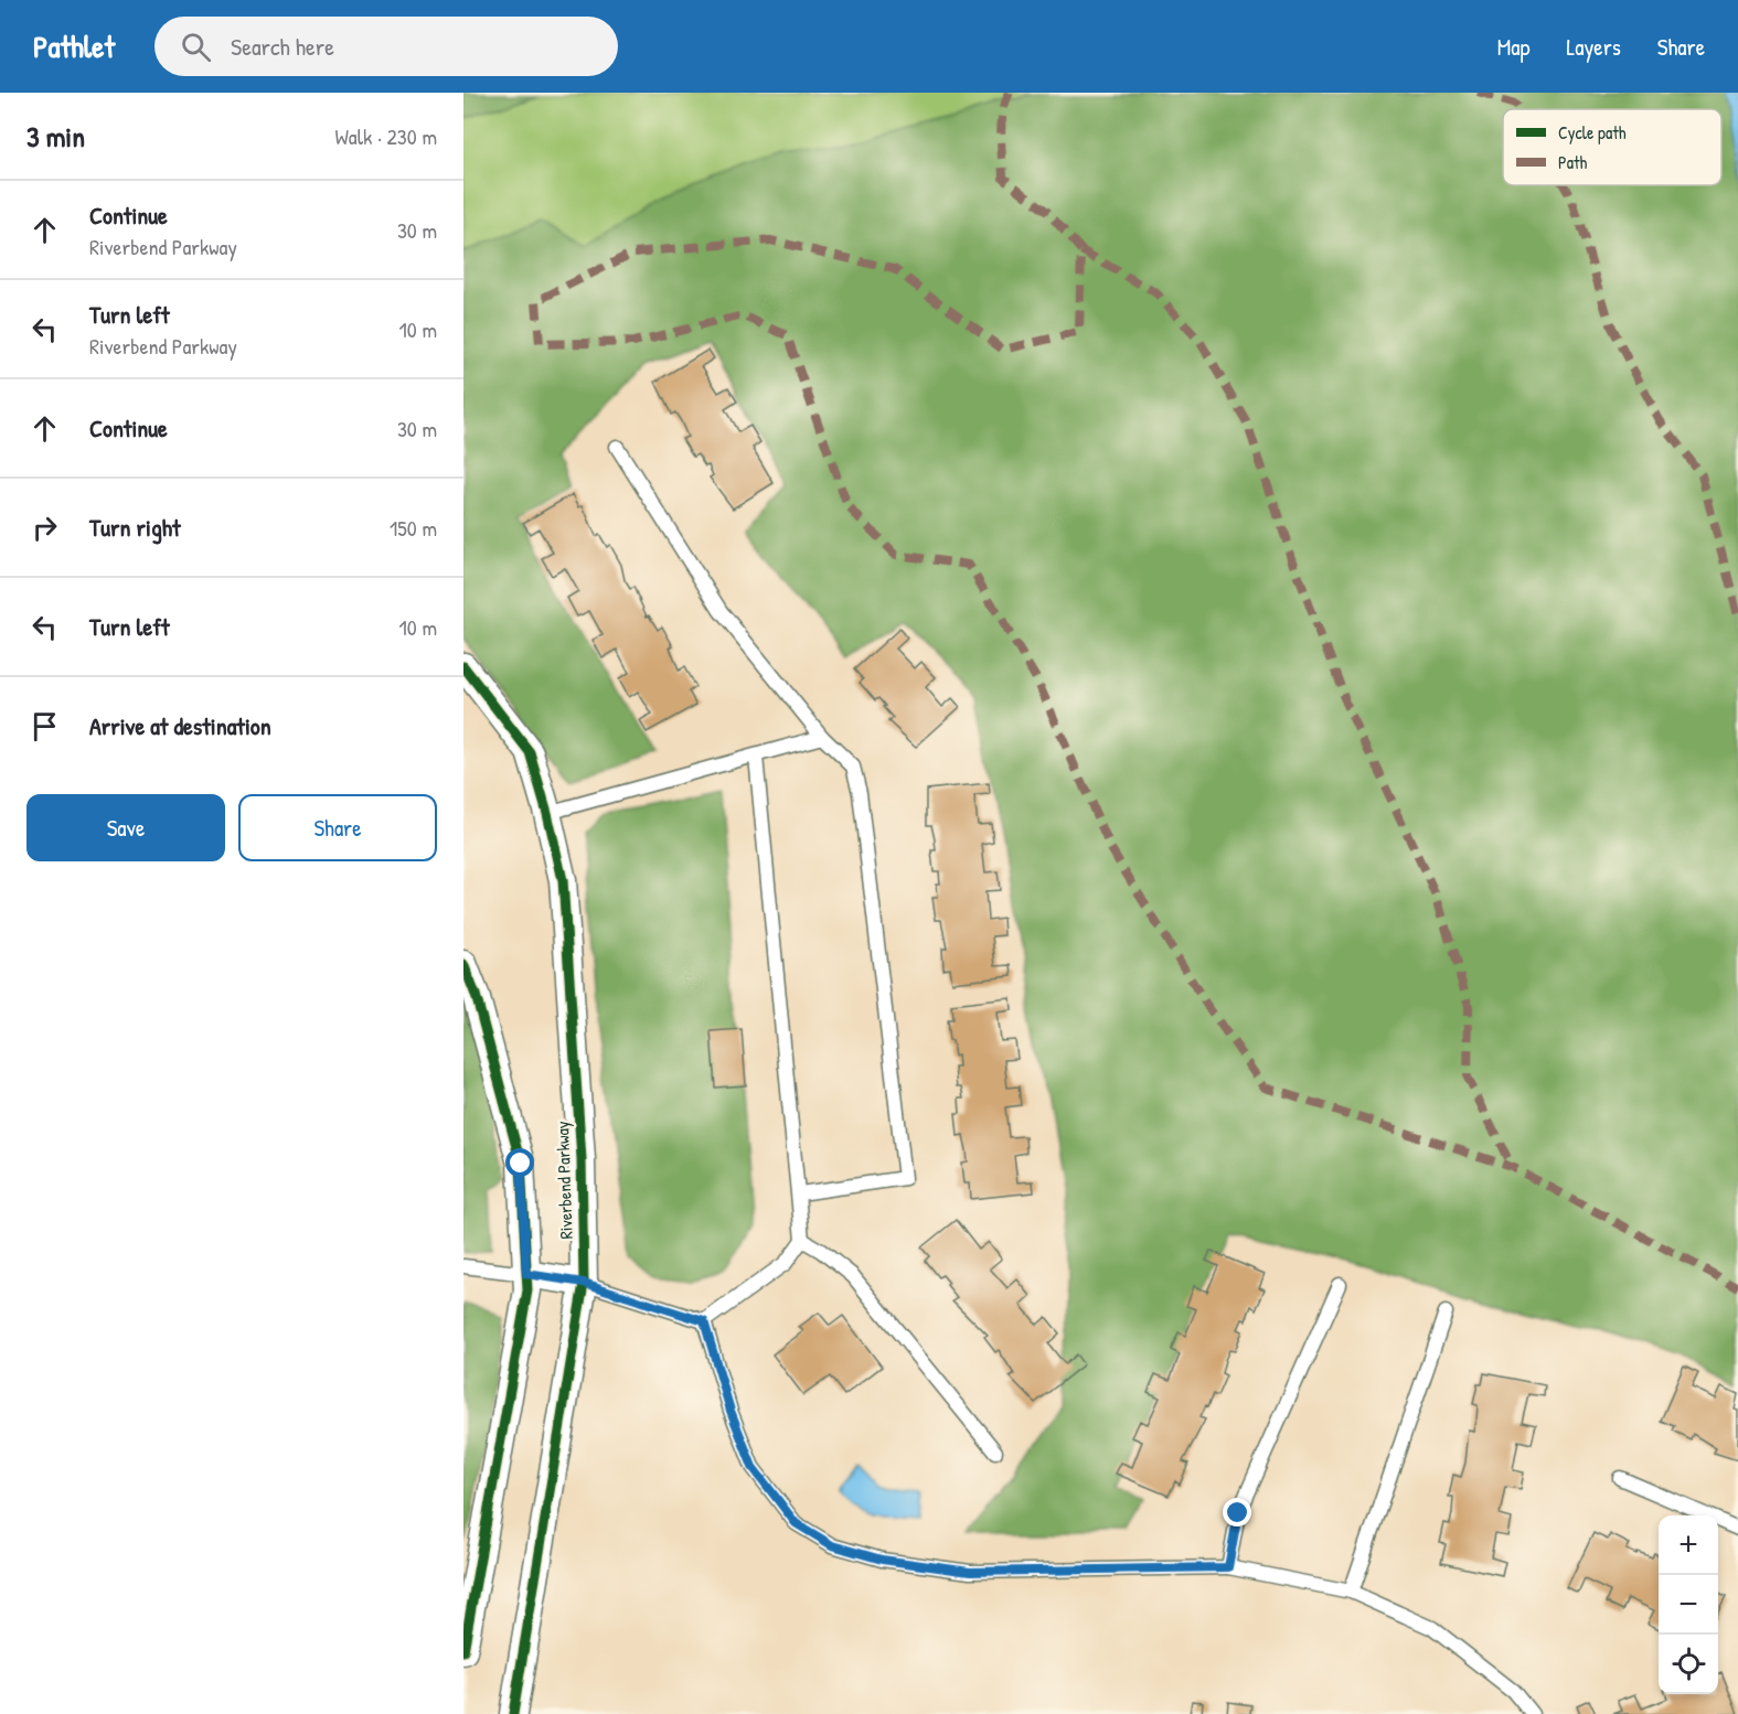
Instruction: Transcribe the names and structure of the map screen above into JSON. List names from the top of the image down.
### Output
{
  "streets": {
    "street": ["Riverbend Parkway"]
  },
  "legend": ["Cycle path", "Path"],
  "page": {
    "header": "Pathlet",
    "search": "Search here",
    "nav": ["Map", "Layers", "Share"],
    "heading": ["3 min", "Walk · 230 m"],
    "list": [
      ["Continue", "Riverbend Parkway", "30 m"],
      ["Turn left", "Riverbend Parkway", "10 m"],
      ["Continue", "30 m"],
      ["Turn right", "150 m"],
      ["Turn left", "10 m"],
      "Arrive at destination"
    ],
    "buttons": ["Save", "Share"],
    "map_buttons": ["+", "−"]
  }
}
